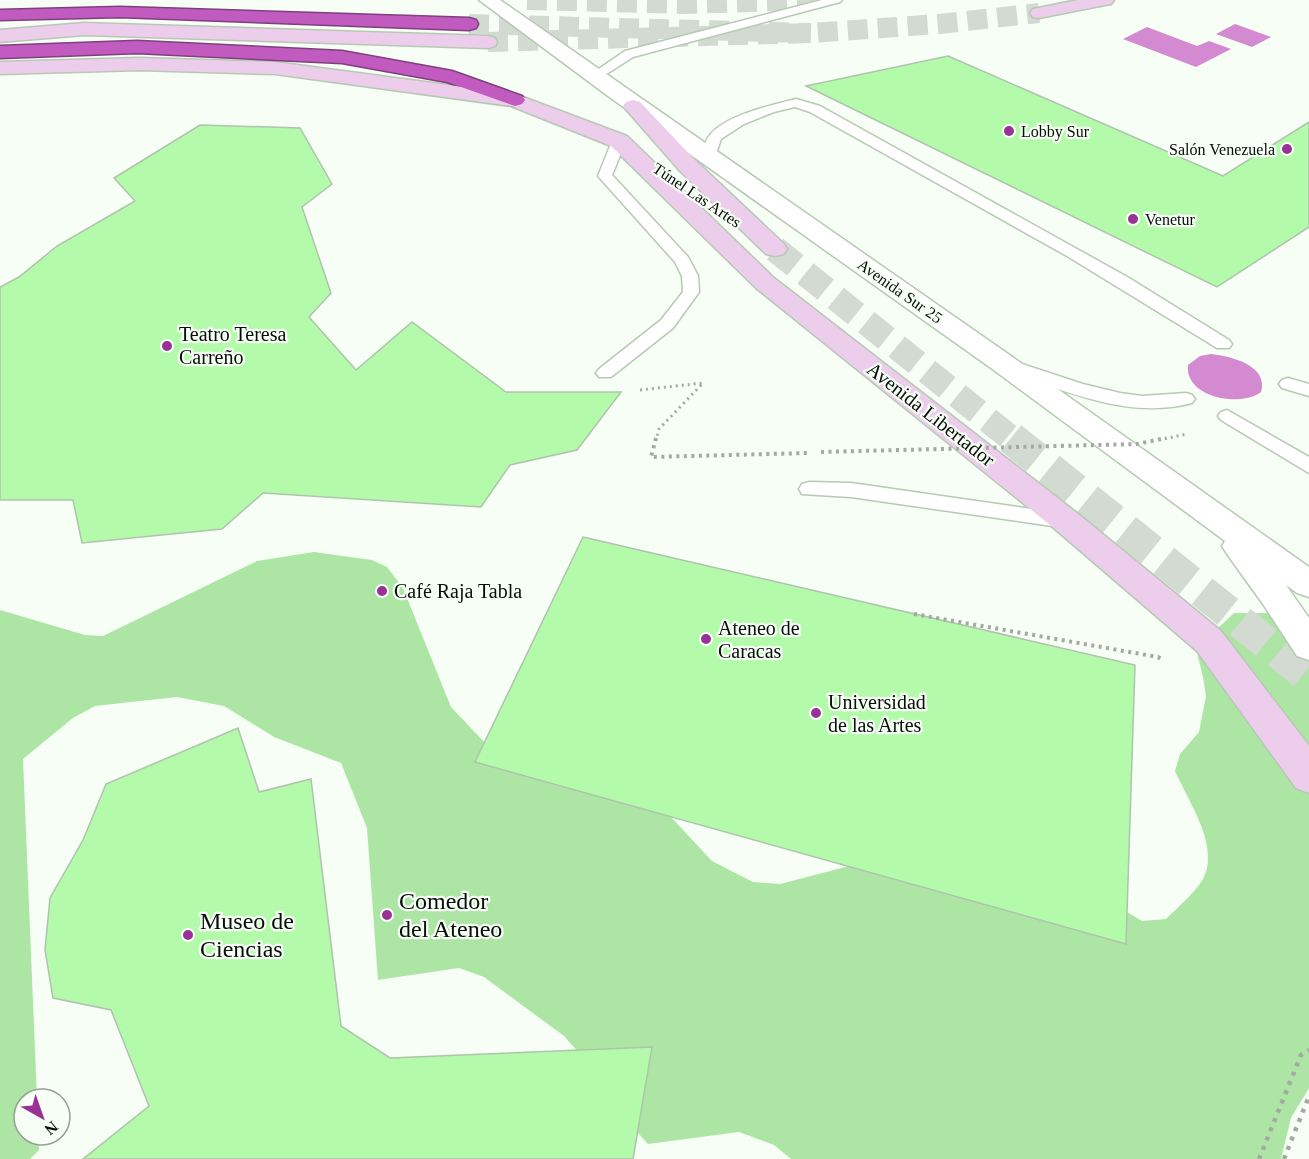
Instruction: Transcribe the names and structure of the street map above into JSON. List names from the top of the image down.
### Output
{
  "streets": {
    "main road": ["Túnel Las Artes", "Avenida Libertador"],
    "street": ["Avenida Sur 25"]
  },
  "crossings": [
    ["Túnel Las Artes", "Avenida Sur 25"],
    ["Túnel Las Artes", "Avenida Libertador"]
  ],
  "places": [
    "Lobby Sur",
    "Salón Venezuela",
    "Venetur",
    "Teatro Teresa Carreño",
    "Café Raja Tabla",
    "Ateneo de Caracas",
    "Universidad de las Artes",
    "Comedor del Ateneo",
    "Museo de Ciencias"
  ],
  "north": "bottom right"
}
